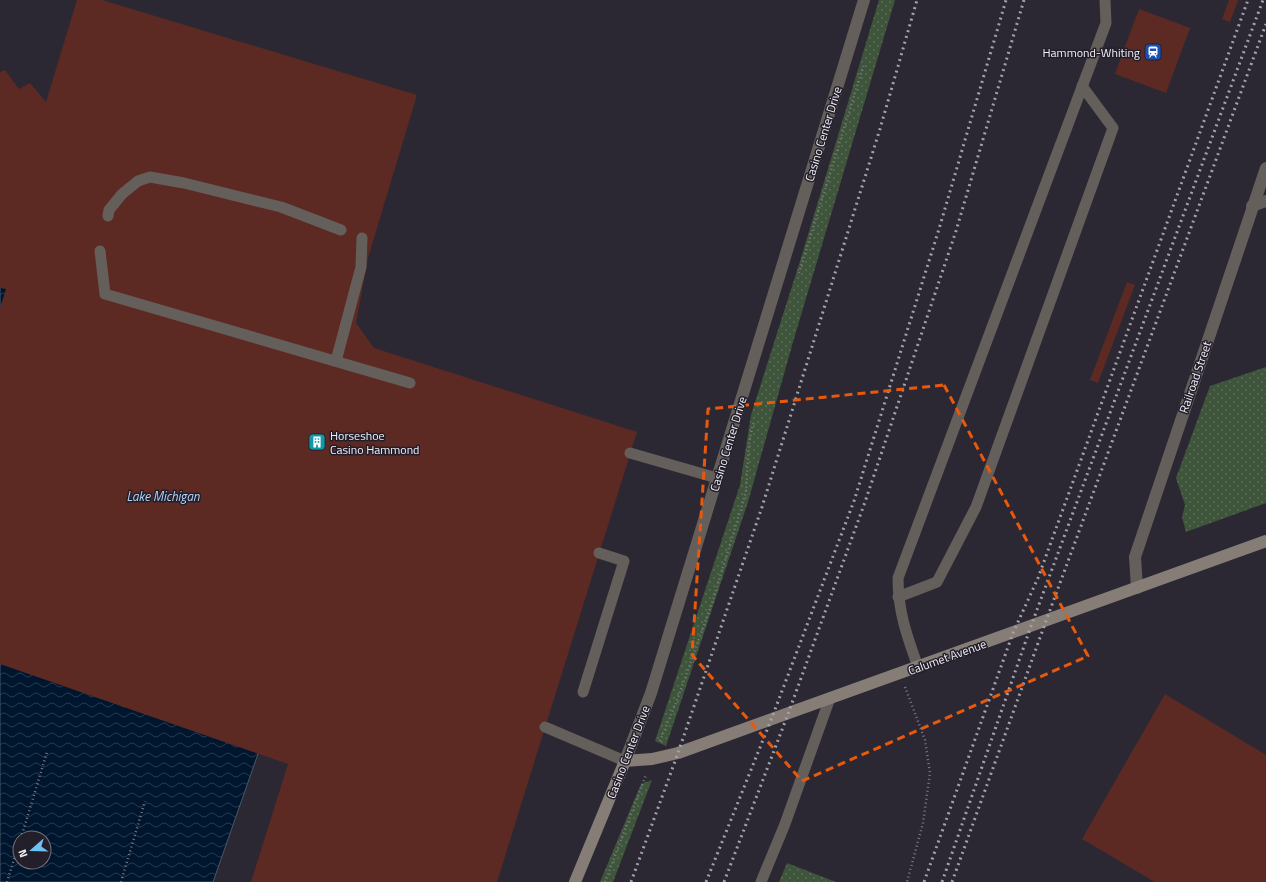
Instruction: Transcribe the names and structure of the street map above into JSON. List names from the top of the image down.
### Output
{
  "streets": {
    "street": ["Casino Center Drive", "Railroad Street", "Calumet Avenue"]
  },
  "crossings": [
    ["Casino Center Drive", "Calumet Avenue"],
    ["Railroad Street", "Calumet Avenue"]
  ],
  "water": ["Lake Michigan"],
  "places": {
    "station": ["Hammond-Whiting"],
    "building": ["Horseshoe Casino Hammond"]
  },
  "north": "left"
}
